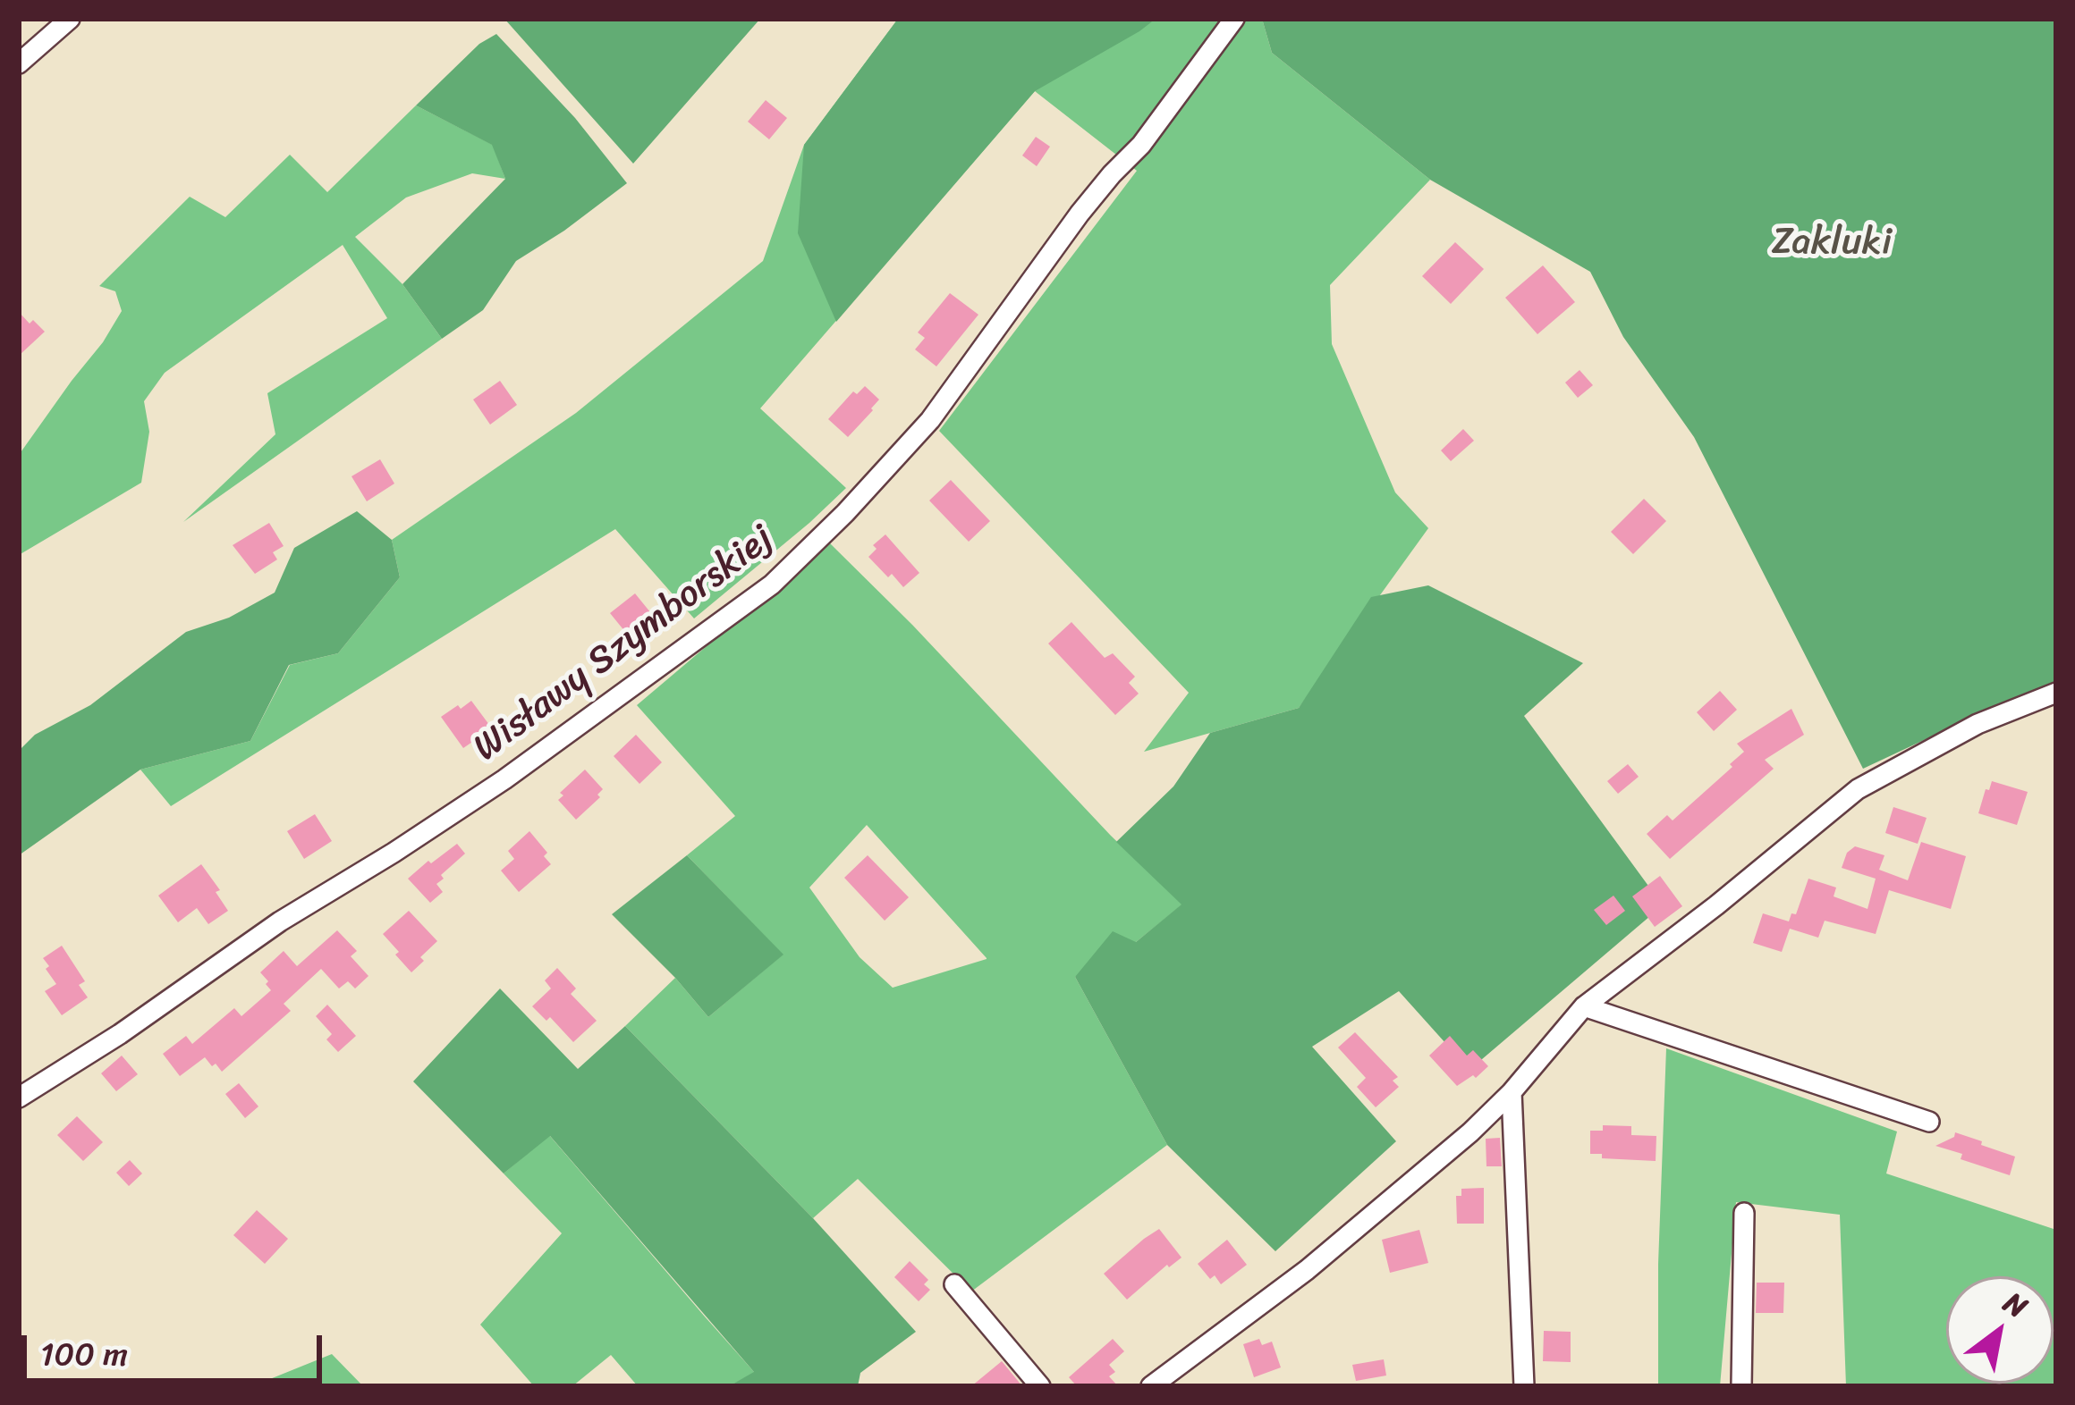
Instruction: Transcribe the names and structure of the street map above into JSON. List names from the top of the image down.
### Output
{
  "streets": {
    "street": ["Wisławy Szymborskiej"]
  },
  "parks": ["Zakluki"],
  "scale_bar": "100 m",
  "north": "top right"
}
